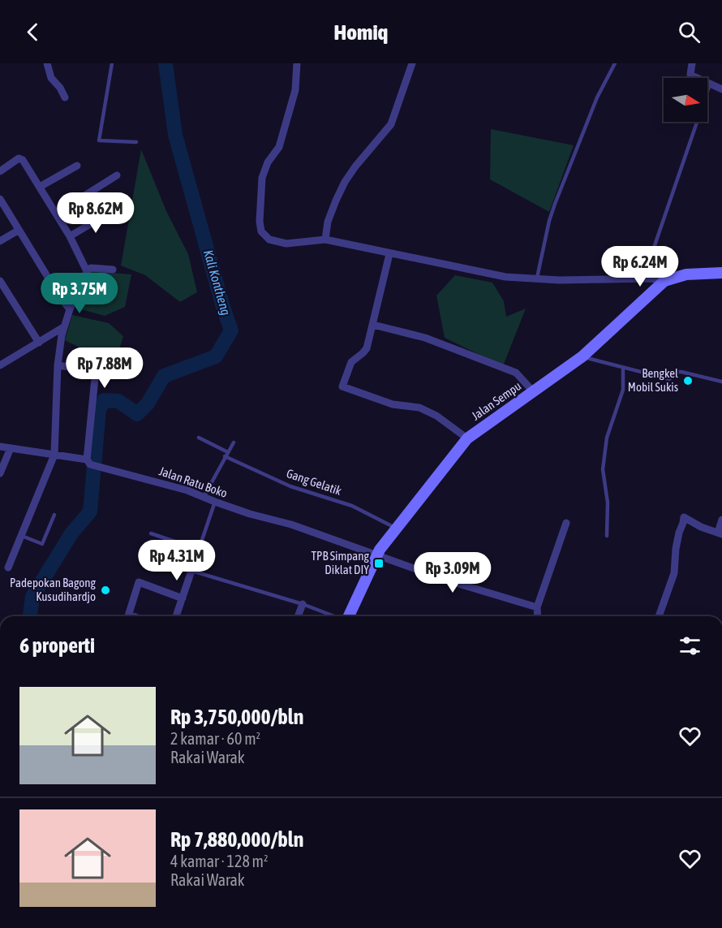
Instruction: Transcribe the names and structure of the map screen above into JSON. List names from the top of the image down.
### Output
{
  "streets": {
    "main road": ["Jalan Sempu"],
    "street": ["Jalan Ratu Boko"],
    "lane": ["Gang Gelatik"]
  },
  "crossings": [
    ["Jalan Sempu", "Jalan Ratu Boko"],
    ["Jalan Sempu", "Gang Gelatik"]
  ],
  "water": ["Kali Kontheng"],
  "places": {
    "other": ["Bengkel Mobil Sukis", "Padepokan Bagong Kusudihardjo"],
    "transit": ["TPB Simpang Diklat DIY"]
  },
  "north": "right",
  "page": {
    "header": "Homiq",
    "price": [
      "Rp 8.62M",
      "Rp 6.24M",
      "Rp 3.75M",
      "Rp 7.88M",
      "Rp 4.31M",
      "Rp 3.09M"
    ],
    "heading": "6 properti",
    "list": [
      {
        "name": "Rp 3,750,000/bln",
        "note": "2 kamar · 60 m² · Rakai Warak"
      },
      {
        "name": "Rp 7,880,000/bln",
        "note": "4 kamar · 128 m² · Rakai Warak"
      }
    ]
  }
}
